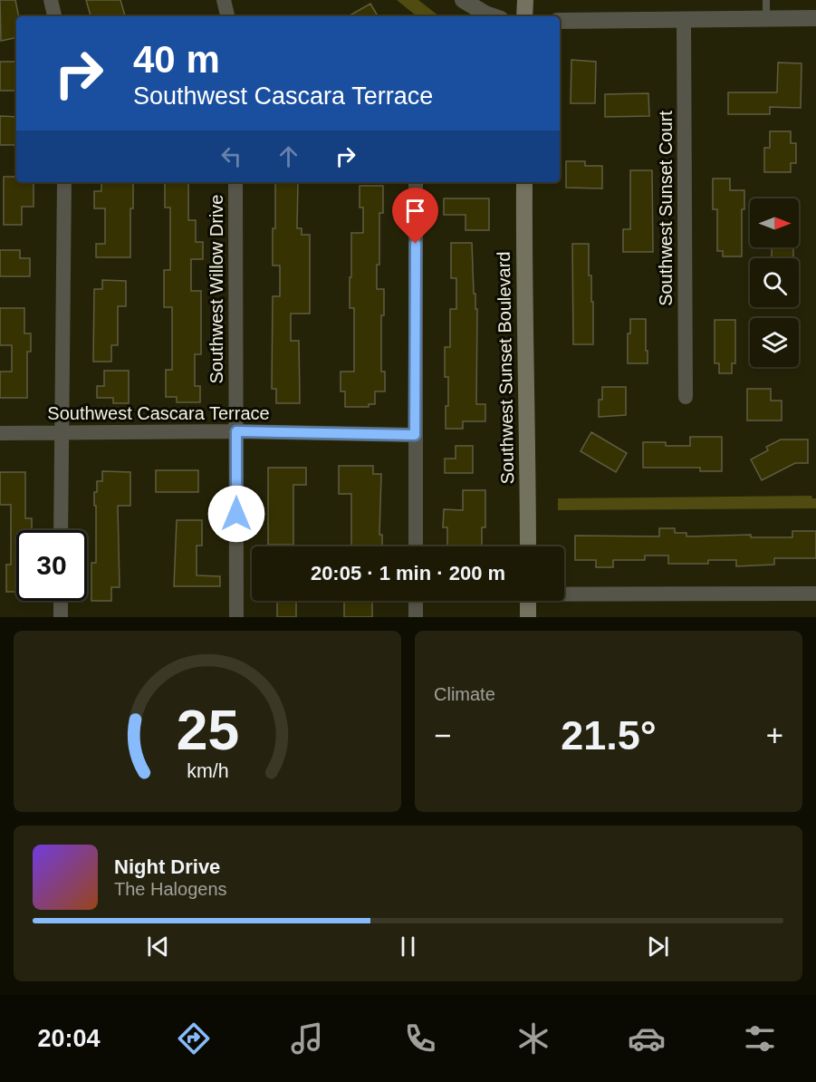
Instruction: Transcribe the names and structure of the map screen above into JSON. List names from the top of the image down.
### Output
{
  "streets": {
    "main road": ["Southwest Sunset Boulevard"],
    "street": ["Southwest Sunset Court", "Southwest Willow Drive", "Southwest Cascara Terrace"]
  },
  "crossings": [
    ["Southwest Willow Drive", "Southwest Cascara Terrace"]
  ],
  "north": "right",
  "page": {
    "turn": ["40 m", "Southwest Cascara Terrace"],
    "limit": "30",
    "trip": "20:05 · 1 min · 200 m",
    "tile": "Climate",
    "heat": ["−", "21.5°", "+"],
    "song": ["Night Drive", "The Halogens"],
    "tabs": "20:04",
    "gauge": ["25", "km/h"]
  }
}
